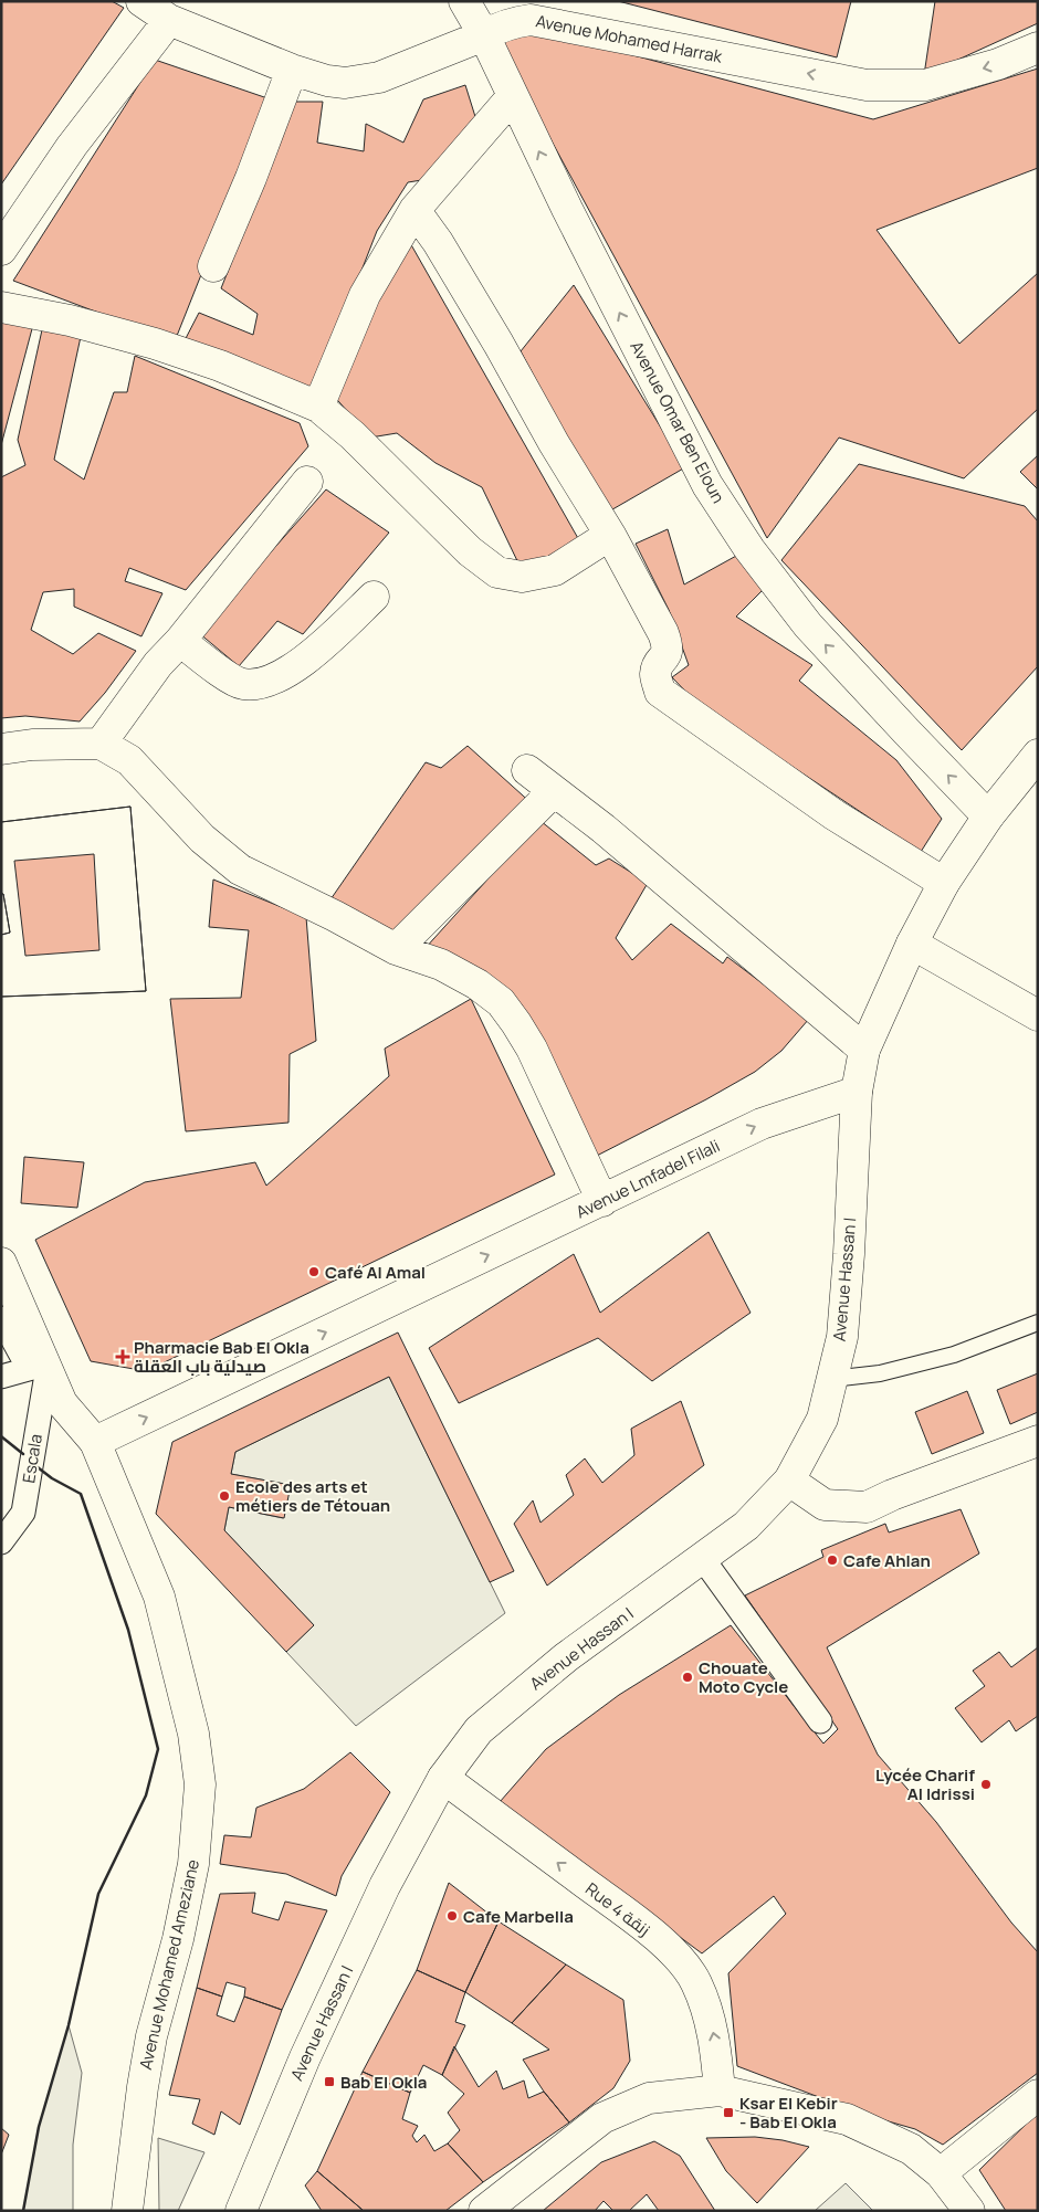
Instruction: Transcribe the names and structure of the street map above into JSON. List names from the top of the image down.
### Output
{
  "streets": {
    "street": [
      "Avenue Mohamed Harrak",
      "Avenue Omar Ben Eloun",
      "Avenue Lmfadel Filali",
      "Avenue Hassan I",
      "Escala",
      "Rue 4 زنقة",
      "Avenue Mohamed Ameziane"
    ]
  },
  "crossings": [
    ["Avenue Mohamed Harrak", "Avenue Omar Ben Eloun"],
    ["Avenue Lmfadel Filali", "Avenue Hassan I"],
    ["Avenue Lmfadel Filali", "Avenue Mohamed Ameziane"],
    ["Avenue Hassan I", "Rue 4 زنقة"],
    ["Escala", "Avenue Mohamed Ameziane"]
  ],
  "one_way": ["Avenue Mohamed Harrak", "Avenue Lmfadel Filali", "Rue 4 زنقة"],
  "places": {
    "other": [
      "Café Al Amal",
      "Ecole des arts et métiers de Tétouan",
      "Cafe Ahlan",
      "Chouate Moto Cycle",
      "Lycée Charif Al Idrissi",
      "Cafe Marbella"
    ],
    "health": ["Pharmacie Bab El Okla صيدلية باب العقلة"],
    "transit": ["Bab El Okla", "Ksar El Kebir - Bab El Okla"]
  }
}
